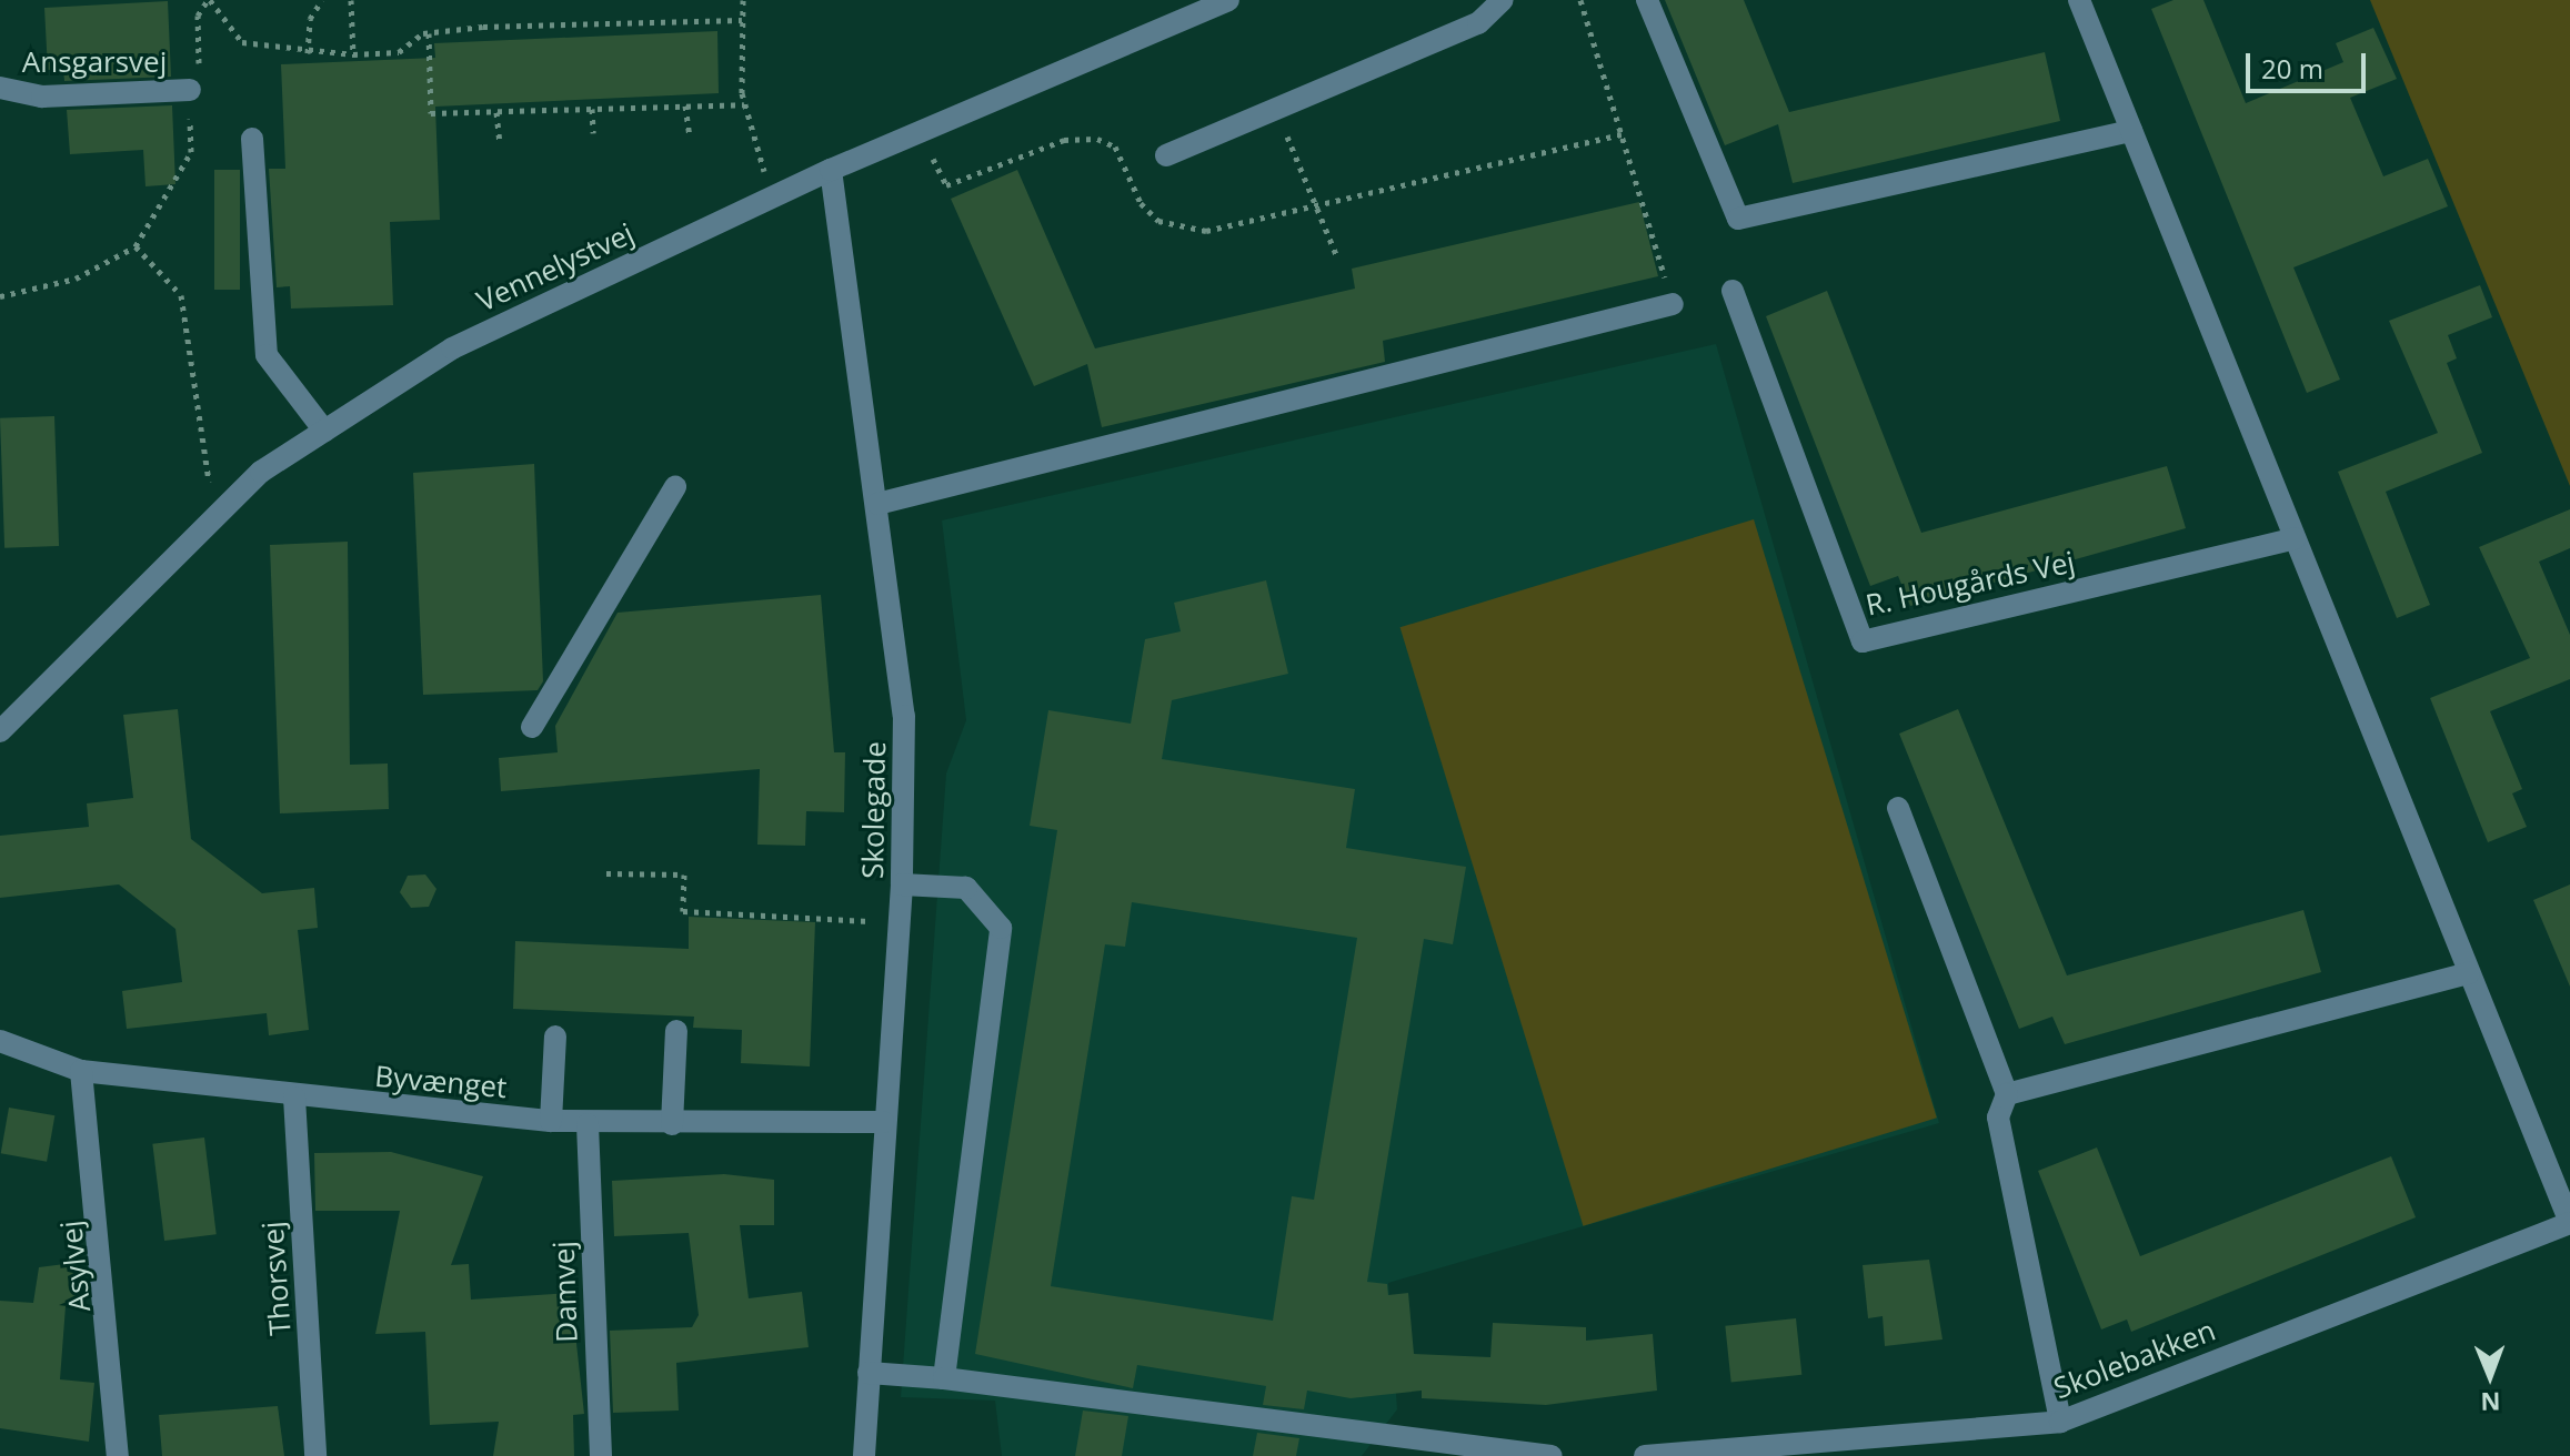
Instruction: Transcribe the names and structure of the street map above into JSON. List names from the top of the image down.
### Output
{
  "streets": {
    "street": [
      "Ansgarsvej",
      "Vennelystvej",
      "R. Hougårds Vej",
      "Skolegade",
      "Byvænget",
      "Asylvej",
      "Thorsvej",
      "Damvej",
      "Skolebakken"
    ]
  },
  "crossings": [
    ["Vennelystvej", "Skolegade"],
    ["Skolegade", "Byvænget"],
    ["Byvænget", "Asylvej"],
    ["Byvænget", "Thorsvej"],
    ["Byvænget", "Damvej"]
  ],
  "scale_bar": "20 m",
  "north": "bottom"
}
